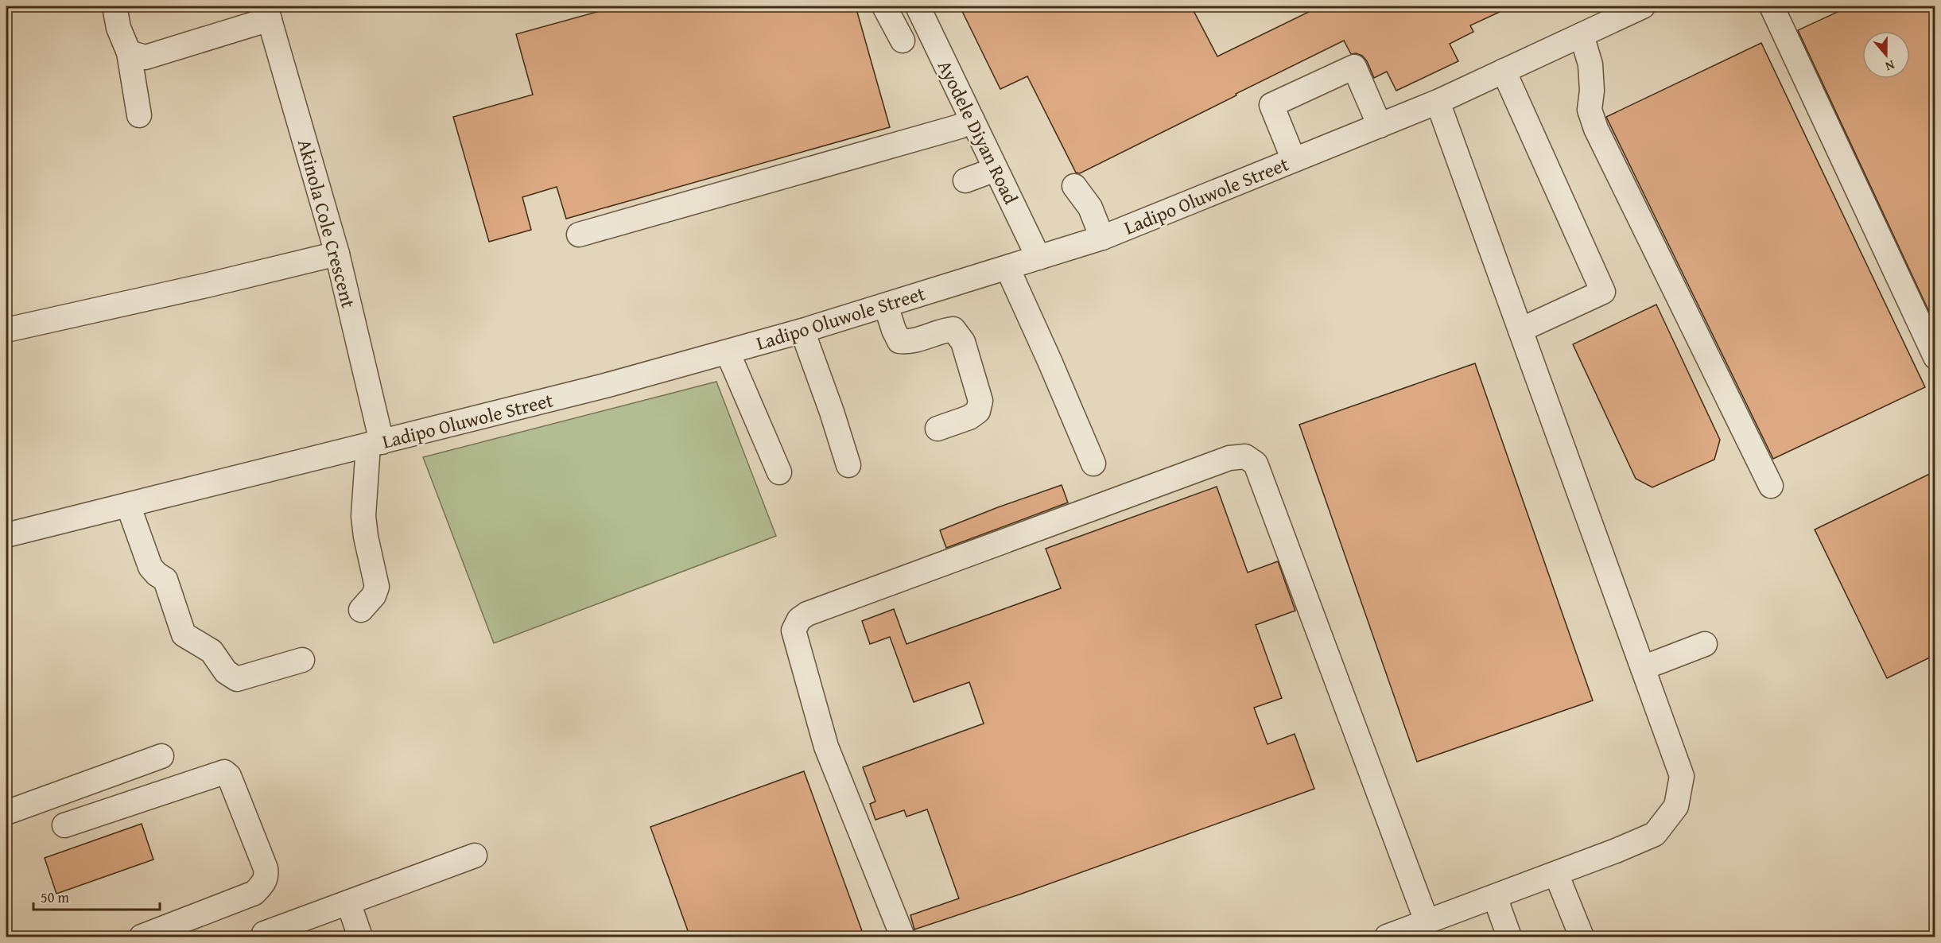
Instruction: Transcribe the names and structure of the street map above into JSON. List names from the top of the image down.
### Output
{
  "streets": {
    "street": ["Ayodele Diyan Road", "Ladipo Oluwole Street", "Akinola Cole Crescent"]
  },
  "crossings": [
    ["Ayodele Diyan Road", "Ladipo Oluwole Street"],
    ["Ladipo Oluwole Street", "Akinola Cole Crescent"]
  ],
  "scale_bar": "50 m",
  "north": "bottom"
}
